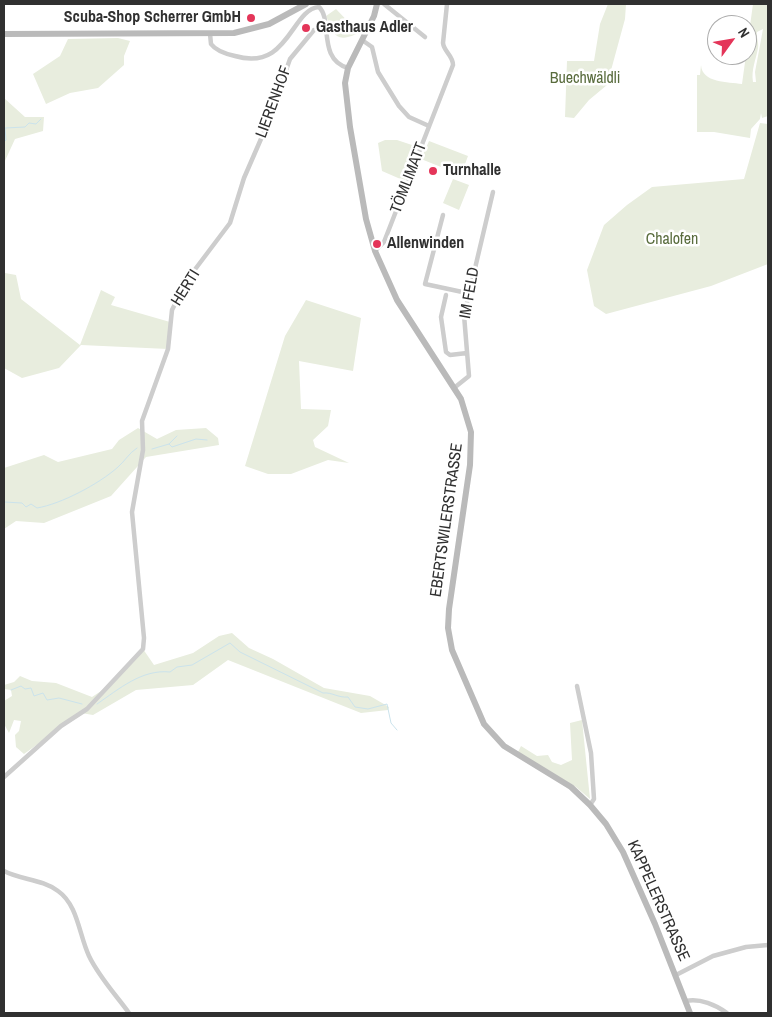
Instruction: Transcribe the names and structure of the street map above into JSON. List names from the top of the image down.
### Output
{
  "streets": {
    "street": [
      "LIERENHOF",
      "TÖMLIMATT",
      "HERTI",
      "IM FELD",
      "EBERTSWILERSTRASSE",
      "KAPPELERSTRASSE"
    ]
  },
  "crossings": [
    ["LIERENHOF", "HERTI"],
    ["LIERENHOF", "EBERTSWILERSTRASSE"],
    ["TÖMLIMATT", "EBERTSWILERSTRASSE"],
    ["IM FELD", "EBERTSWILERSTRASSE"],
    ["EBERTSWILERSTRASSE", "KAPPELERSTRASSE"]
  ],
  "parks": ["Buechwäldli", "Chalofen"],
  "places": [
    "Scuba-Shop Scherrer GmbH",
    "Gasthaus Adler",
    "Turnhalle",
    "Allenwinden"
  ],
  "north": "top right"
}
